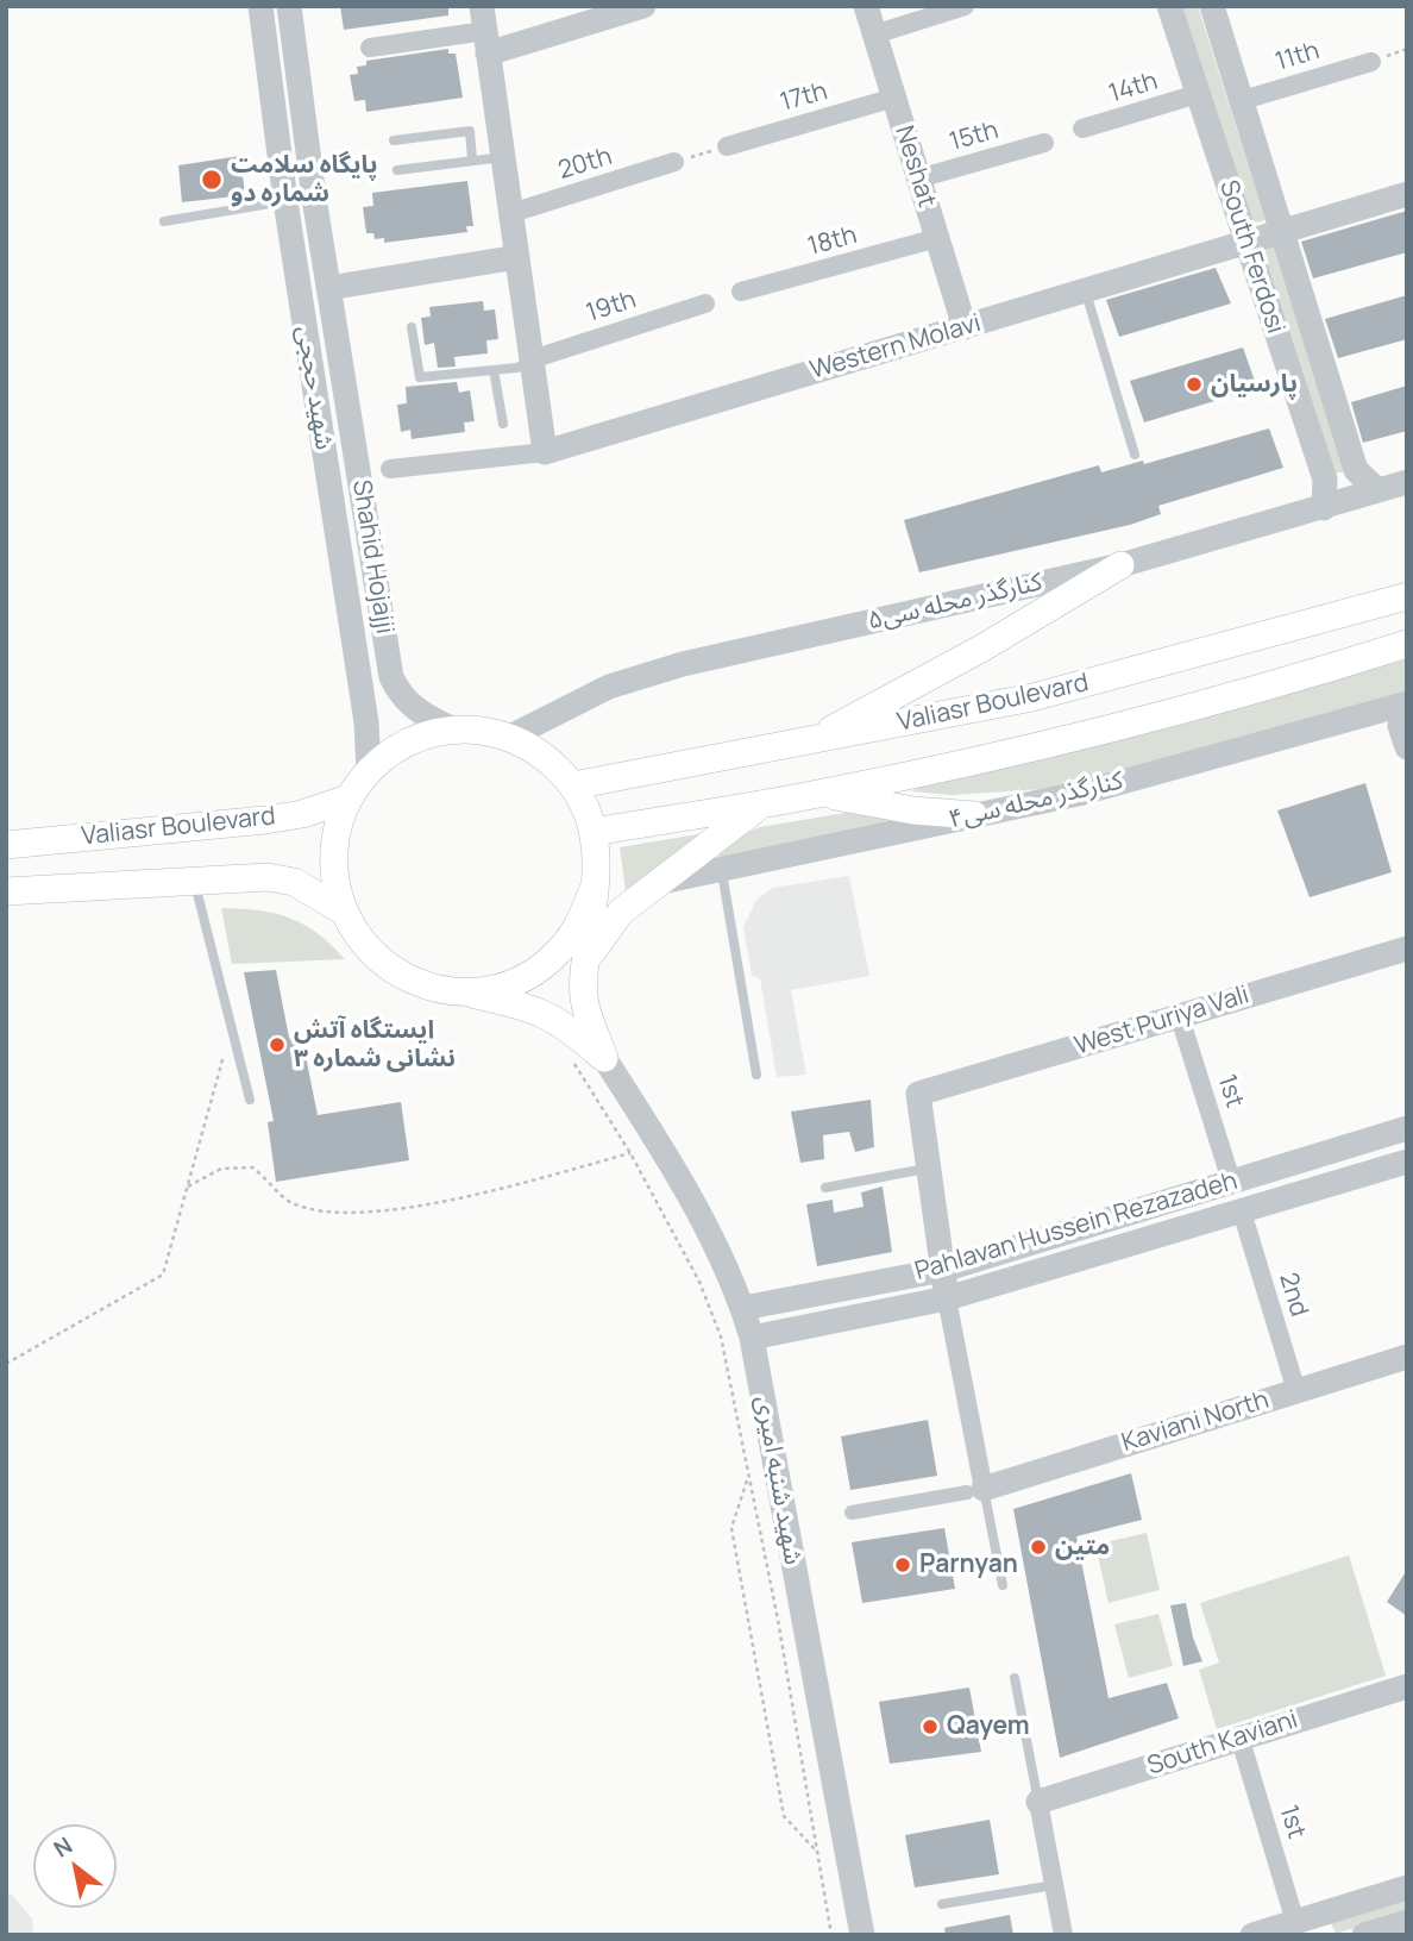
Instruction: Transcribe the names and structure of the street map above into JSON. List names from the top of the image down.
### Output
{
  "streets": {
    "main road": ["Valiasr Boulevard"],
    "street": [
      "11th",
      "14th",
      "17th",
      "15th",
      "20th",
      "Neshat",
      "18th",
      "South Ferdosi",
      "19th",
      "Western Molavi",
      "شهید حججی",
      "Shahid Hojajji",
      "کنارگذر محله سی۵",
      "کنارگذر محله سی۴",
      "West Puriya Vali",
      "1st",
      "Pahlavan Hussein Rezazadeh",
      "2nd",
      "Kaviani North",
      "شهید شنبه امیری",
      "South Kaviani"
    ]
  },
  "crossings": [
    ["11th", "South Ferdosi"],
    ["14th", "South Ferdosi"],
    ["17th", "Neshat"],
    ["15th", "Neshat"],
    ["Neshat", "18th"],
    ["Neshat", "Western Molavi"],
    ["South Ferdosi", "Western Molavi"],
    ["South Ferdosi", "کنارگذر محله سی۵"],
    ["شهید حججی", "Shahid Hojajji"],
    ["شهید حججی", "کنارگذر محله سی۵"],
    ["شهید حججی", "Valiasr Boulevard"],
    ["Shahid Hojajji", "کنارگذر محله سی۵"],
    ["Shahid Hojajji", "Valiasr Boulevard"],
    ["کنارگذر محله سی۵", "Valiasr Boulevard"],
    ["West Puriya Vali", "1st"],
    ["1st", "Pahlavan Hussein Rezazadeh"],
    ["1st", "South Kaviani"],
    ["Pahlavan Hussein Rezazadeh", "2nd"],
    ["Pahlavan Hussein Rezazadeh", "شهید شنبه امیری"],
    ["2nd", "Kaviani North"]
  ],
  "places": [
    "پایگاه سلامت شماره دو",
    "پارسیان",
    "ایستگاه آتش نشانی شماره ۳",
    "متین",
    "Parnyan",
    "Qayem"
  ],
  "north": "top left"
}
